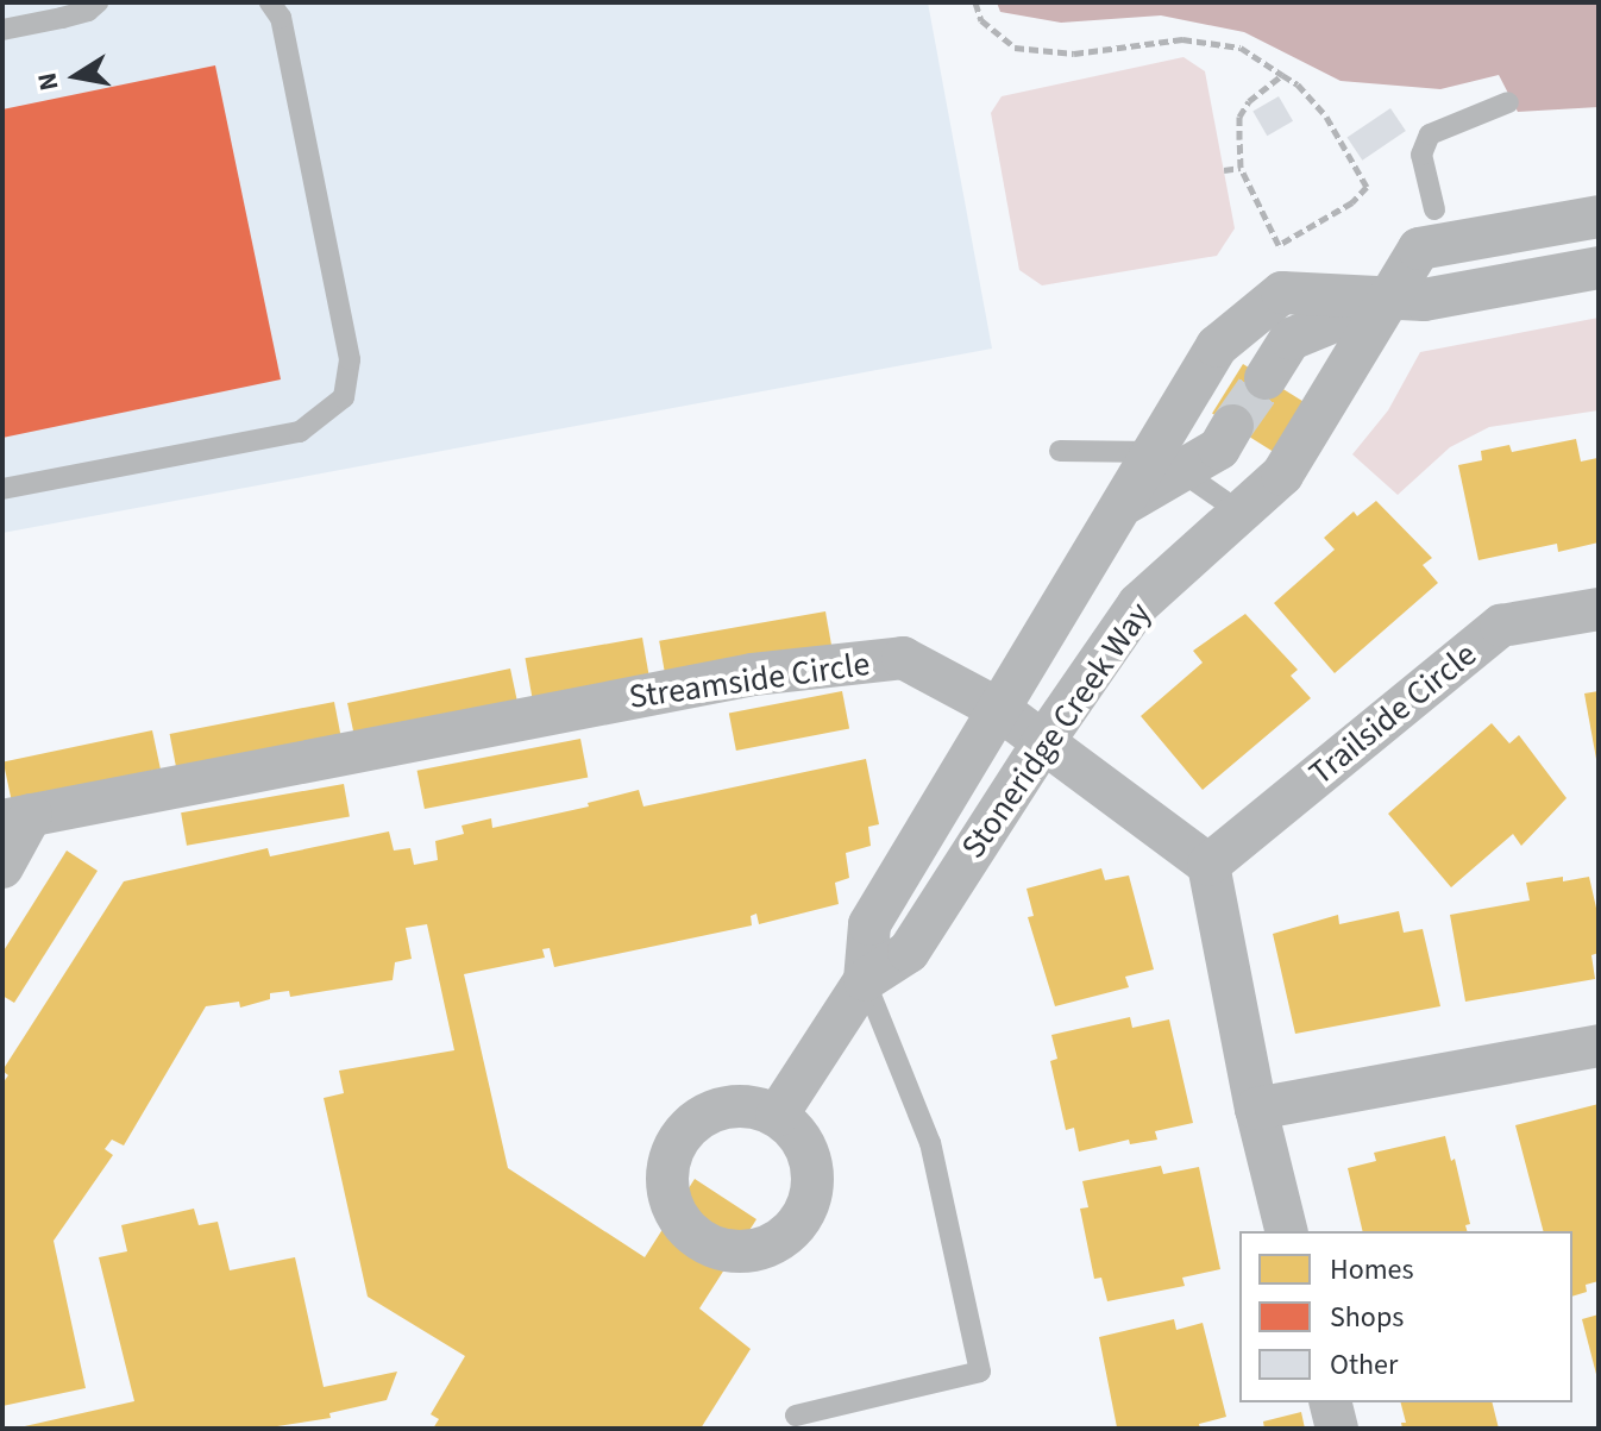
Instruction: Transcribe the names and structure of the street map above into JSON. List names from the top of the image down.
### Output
{
  "streets": {
    "street": ["Streamside Circle", "Trailside Circle", "Stoneridge Creek Way"]
  },
  "crossings": [
    ["Streamside Circle", "Trailside Circle"],
    ["Streamside Circle", "Stoneridge Creek Way"]
  ],
  "legend": ["Homes", "Shops", "Other"],
  "north": "left"
}
